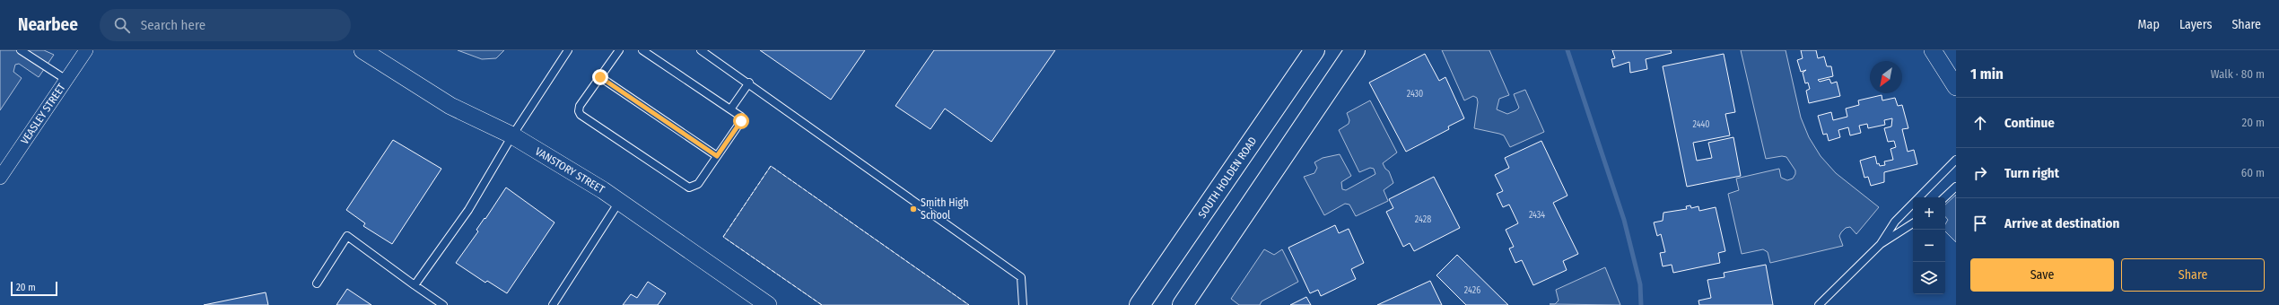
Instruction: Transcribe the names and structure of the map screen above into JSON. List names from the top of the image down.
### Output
{
  "streets": {
    "main road": ["SOUTH HOLDEN ROAD"],
    "street": ["VEASLEY STREET", "VANSTORY STREET"]
  },
  "places": ["Smith High School"],
  "house_numbers": [
    "2430",
    "2440",
    "2434",
    "2428",
    "2426"
  ],
  "scale_bar": "20 m",
  "north": "bottom left",
  "page": {
    "header": "Nearbee",
    "search": "Search here",
    "nav": ["Map", "Layers", "Share"],
    "heading": ["1 min", "Walk · 80 m"],
    "list": [
      ["Continue", "20 m"],
      ["Turn right", "60 m"],
      "Arrive at destination"
    ],
    "map_buttons": ["+", "−"],
    "buttons": ["Save", "Share"],
    "scale": "20 m"
  }
}
